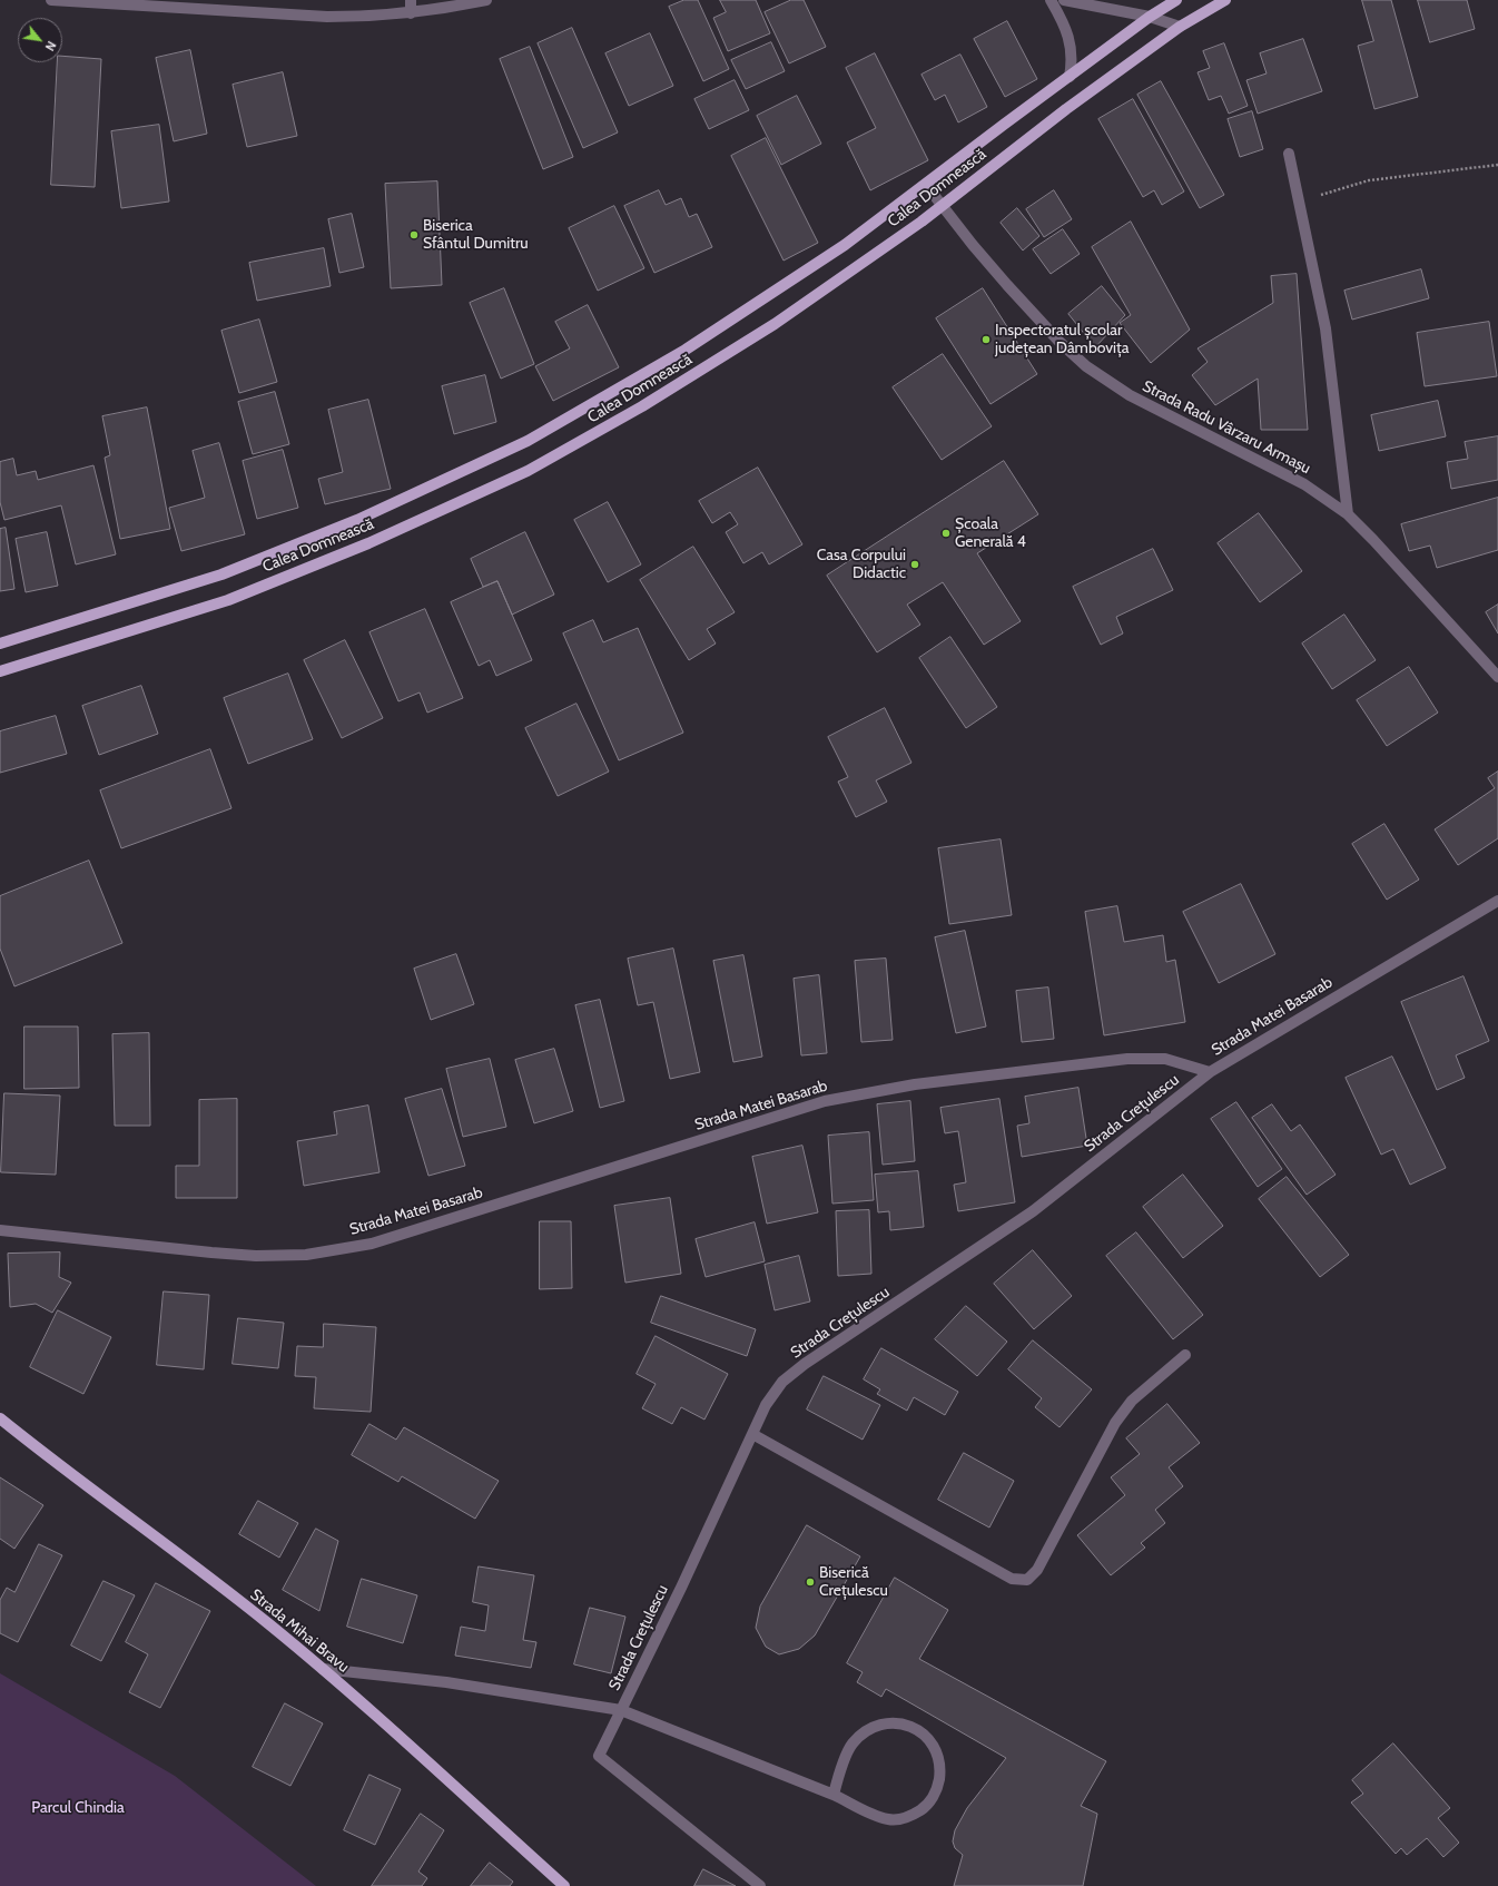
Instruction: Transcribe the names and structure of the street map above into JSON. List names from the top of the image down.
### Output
{
  "streets": {
    "main road": ["Calea Domnească", "Strada Mihai Bravu"],
    "street": ["Strada Radu Vârzaru Armașu", "Strada Matei Basarab", "Strada Crețulescu"]
  },
  "crossings": [
    ["Calea Domnească", "Strada Radu Vârzaru Armașu"],
    ["Strada Matei Basarab", "Strada Crețulescu"],
    ["Strada Crețulescu", "Strada Mihai Bravu"]
  ],
  "parks": ["Parcul Chindia"],
  "places": [
    "Biserica Sfântul Dumitru",
    "Inspectoratul școlar județean Dâmbovița",
    "Școala Generală 4",
    "Casa Corpului Didactic",
    "Biserică Crețulescu"
  ],
  "north": "bottom right"
}
